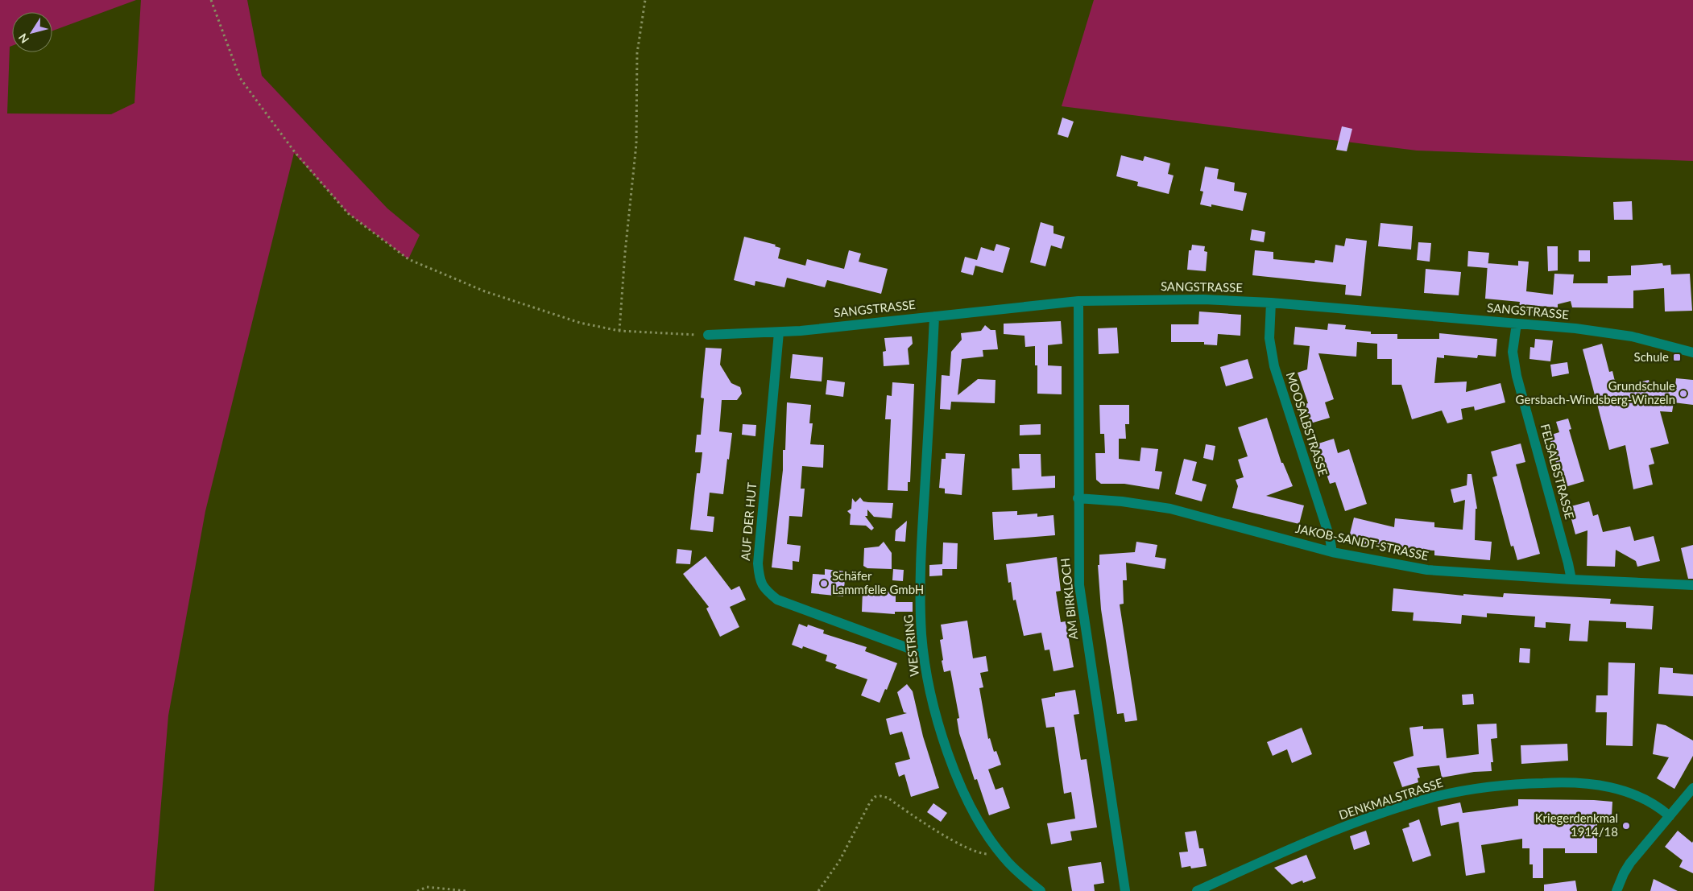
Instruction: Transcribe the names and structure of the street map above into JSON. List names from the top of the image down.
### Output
{
  "streets": {
    "street": [
      "SANGSTRASSE",
      "MOOSALBSTRASSE",
      "FELSALBSTRASSE",
      "AUF DER HUT",
      "JAKOB-SANDT-STRASSE",
      "AM BIRKLOCH",
      "WESTRING",
      "DENKMALSTRASSE"
    ]
  },
  "crossings": [
    ["SANGSTRASSE", "MOOSALBSTRASSE"],
    ["SANGSTRASSE", "FELSALBSTRASSE"],
    ["SANGSTRASSE", "AUF DER HUT"],
    ["SANGSTRASSE", "AM BIRKLOCH"],
    ["SANGSTRASSE", "WESTRING"],
    ["MOOSALBSTRASSE", "JAKOB-SANDT-STRASSE"],
    ["FELSALBSTRASSE", "JAKOB-SANDT-STRASSE"],
    ["AUF DER HUT", "WESTRING"],
    ["JAKOB-SANDT-STRASSE", "AM BIRKLOCH"]
  ],
  "places": {
    "transit": ["Schule"],
    "other": ["Grundschule Gersbach-Windsberg-Winzeln", "Schäfer Lammfelle GmbH", "Kriegerdenkmal 1914/18"]
  },
  "north": "bottom left"
}
